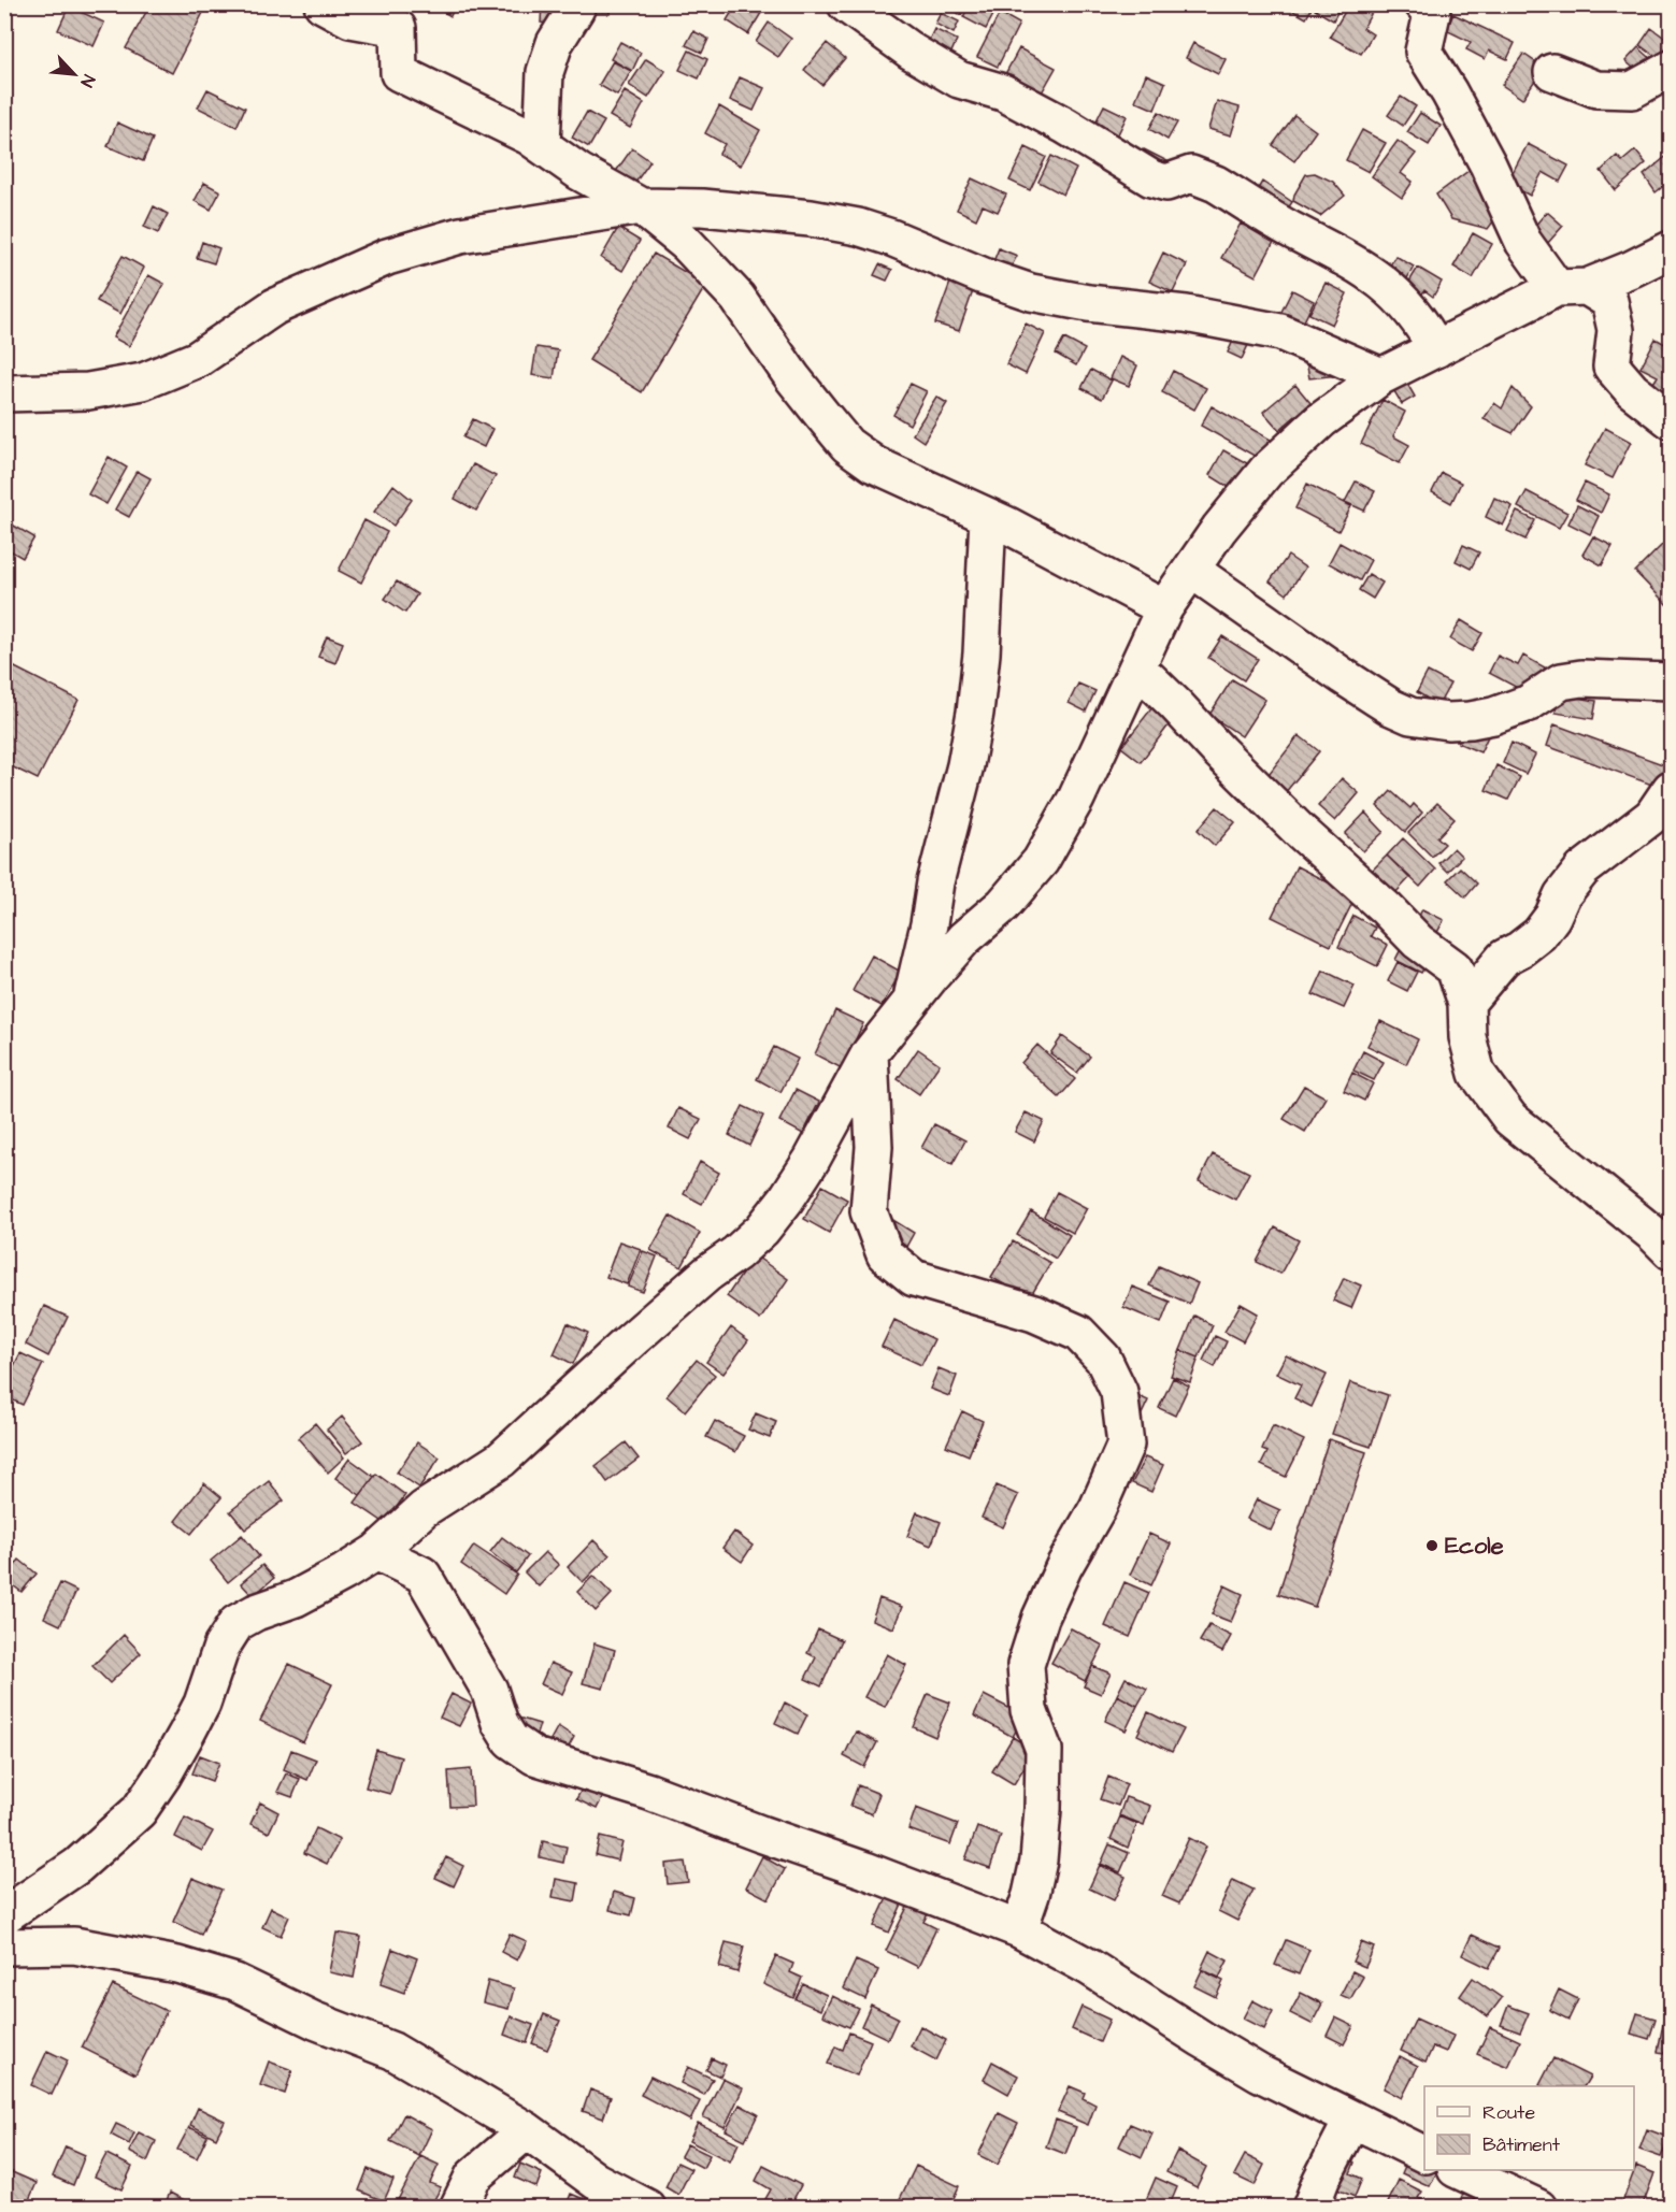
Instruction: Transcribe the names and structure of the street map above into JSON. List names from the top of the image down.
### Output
{
  "places": ["Ecole"],
  "legend": ["Route", "Bâtiment"],
  "north": "bottom right"
}
